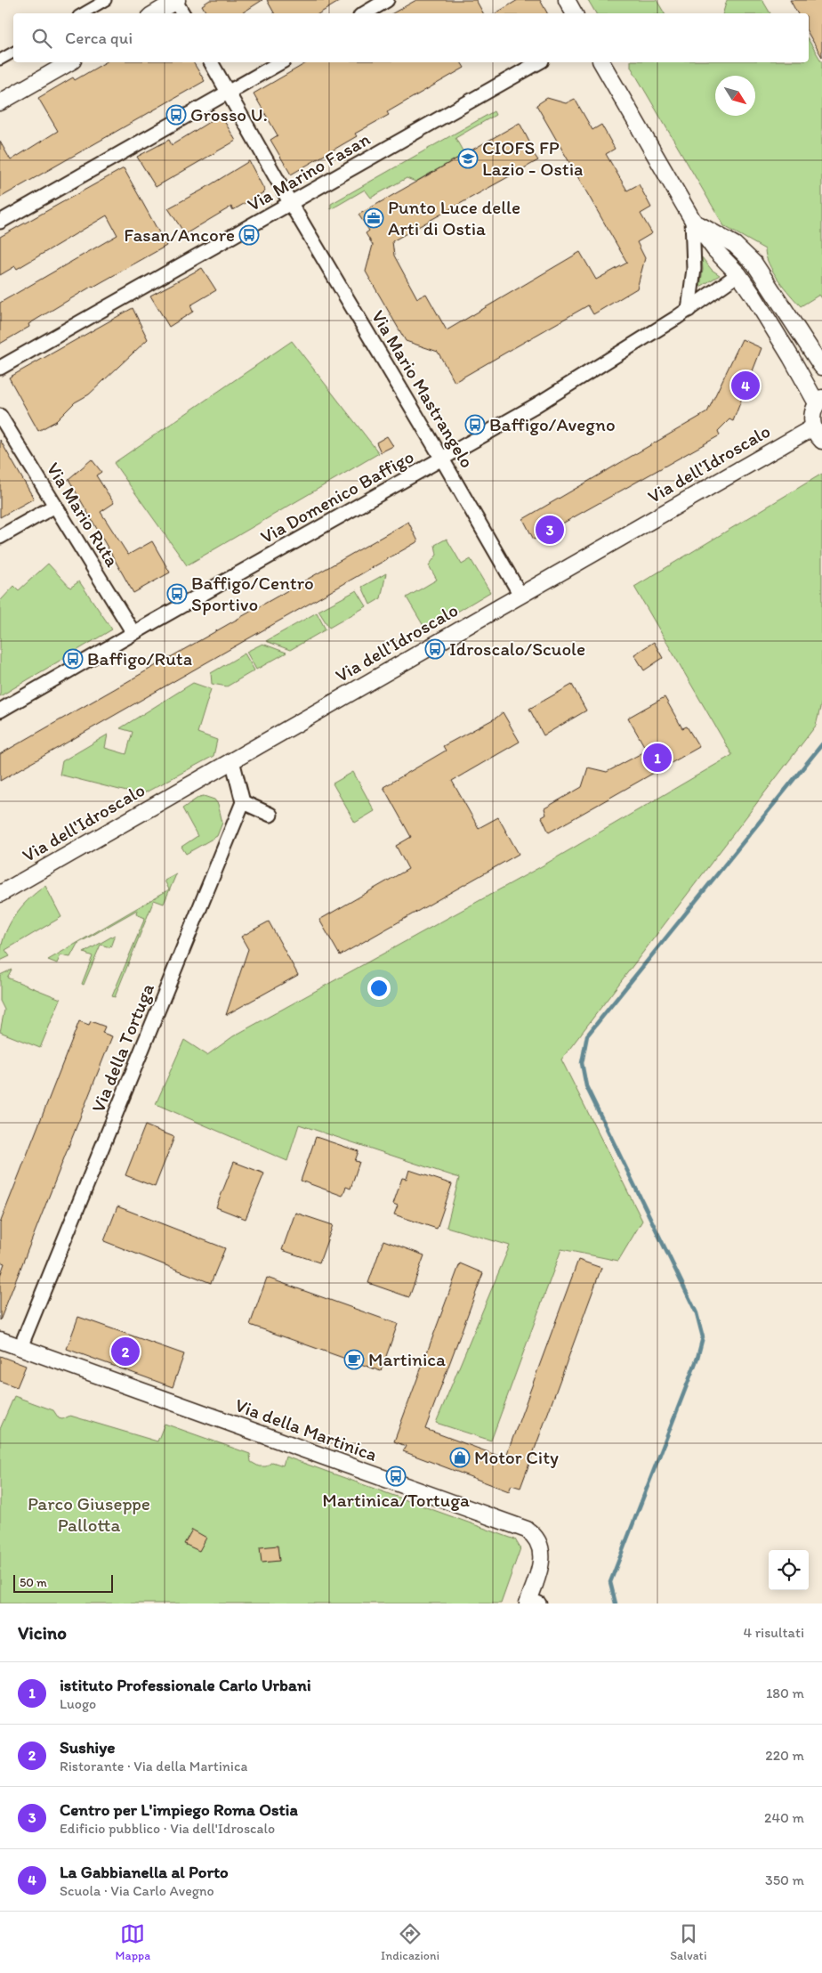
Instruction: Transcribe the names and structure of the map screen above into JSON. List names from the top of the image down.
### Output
{
  "streets": {
    "street": [
      "Via Marino Fasan",
      "Via Mario Mastrangelo",
      "Via dell'Idroscalo",
      "Via Domenico Baffigo",
      "Via Mario Ruta",
      "Via della Tortuga",
      "Via della Martinica"
    ]
  },
  "crossings": [
    ["Via Marino Fasan", "Via Mario Mastrangelo"],
    ["Via Mario Mastrangelo", "Via dell'Idroscalo"],
    ["Via Mario Mastrangelo", "Via Domenico Baffigo"],
    ["Via Domenico Baffigo", "Via Mario Ruta"],
    ["Via della Tortuga", "Via della Martinica"]
  ],
  "parks": ["Parco Giuseppe Pallotta"],
  "places": {
    "bus stop": [
      "Grosso U.",
      "Fasan/Ancore",
      "Baffigo/Avegno",
      "Baffigo/Centro Sportivo",
      "Idroscalo/Scuole",
      "Baffigo/Ruta",
      "Martinica/Tortuga"
    ],
    "school or university": ["CIOFS FP Lazio - Ostia"],
    "office": ["Punto Luce delle Arti di Ostia"],
    "cafe": ["Martinica"],
    "shop": ["Motor City"]
  },
  "scale_bar": "50 m",
  "north": "bottom right",
  "page": {
    "search": "Cerca qui",
    "pins": [
      "4",
      "3",
      "1",
      "2"
    ],
    "scale": "50 m",
    "heading": ["Vicino", "4 risultati"],
    "list": [
      {
        "mark": "1",
        "name": "istituto Professionale Carlo Urbani",
        "note": "Luogo",
        "value": "180 m"
      },
      {
        "mark": "2",
        "name": "Sushiye",
        "note": "Ristorante · Via della Martinica",
        "value": "220 m"
      },
      {
        "mark": "3",
        "name": "Centro per L'impiego Roma Ostia",
        "note": "Edificio pubblico · Via dell'Idroscalo",
        "value": "240 m"
      },
      {
        "mark": "4",
        "name": "La Gabbianella al Porto",
        "note": "Scuola · Via Carlo Avegno",
        "value": "350 m"
      }
    ],
    "nav": ["Mappa", "Indicazioni", "Salvati"]
  }
}
